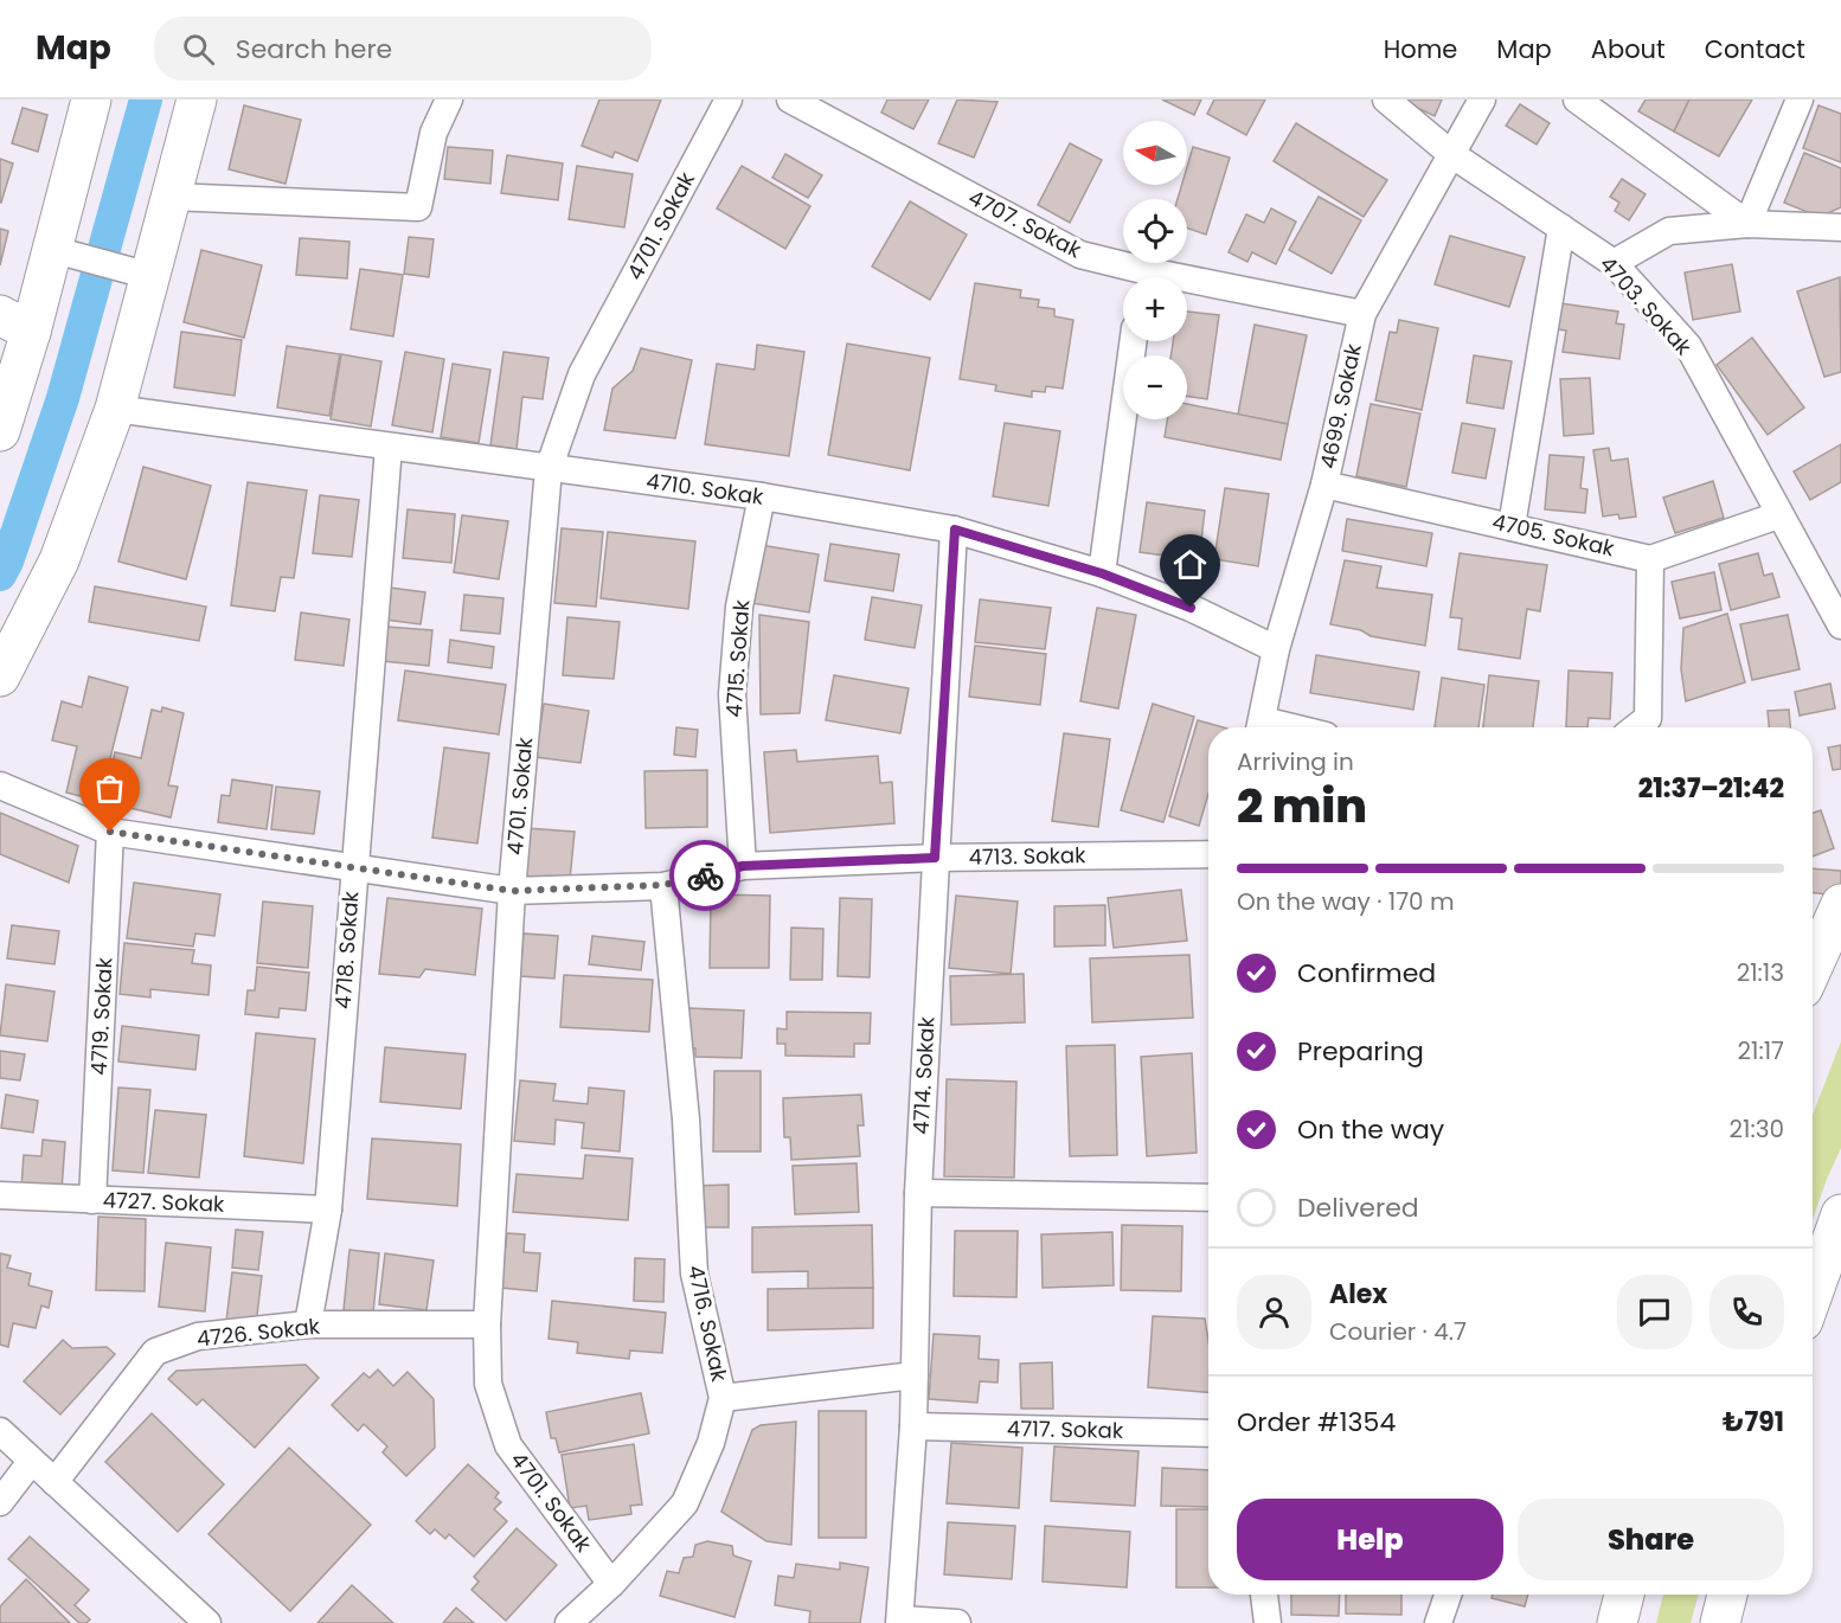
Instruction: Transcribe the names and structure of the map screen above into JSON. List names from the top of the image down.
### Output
{
  "streets": {
    "street": [
      "4707. Sokak",
      "4701. Sokak",
      "4703. Sokak",
      "4699. Sokak",
      "4710. Sokak",
      "4705. Sokak",
      "4715. Sokak",
      "4713. Sokak",
      "4718. Sokak",
      "4719. Sokak",
      "4714. Sokak",
      "4727. Sokak",
      "4716. Sokak",
      "4726. Sokak",
      "4717. Sokak"
    ]
  },
  "crossings": [
    ["4707. Sokak", "4699. Sokak"],
    ["4701. Sokak", "4710. Sokak"],
    ["4701. Sokak", "4713. Sokak"],
    ["4701. Sokak", "4716. Sokak"],
    ["4701. Sokak", "4726. Sokak"],
    ["4703. Sokak", "4699. Sokak"],
    ["4699. Sokak", "4710. Sokak"],
    ["4699. Sokak", "4705. Sokak"],
    ["4710. Sokak", "4715. Sokak"],
    ["4710. Sokak", "4718. Sokak"],
    ["4710. Sokak", "4714. Sokak"],
    ["4715. Sokak", "4713. Sokak"],
    ["4713. Sokak", "4718. Sokak"],
    ["4713. Sokak", "4719. Sokak"],
    ["4713. Sokak", "4714. Sokak"],
    ["4713. Sokak", "4716. Sokak"],
    ["4718. Sokak", "4727. Sokak"],
    ["4718. Sokak", "4726. Sokak"],
    ["4719. Sokak", "4727. Sokak"],
    ["4714. Sokak", "4717. Sokak"]
  ],
  "north": "left",
  "page": {
    "header": "Map",
    "search": "Search here",
    "nav": [
      "Home",
      "Map",
      "About",
      "Contact"
    ],
    "map_buttons": ["+", "−"],
    "heading": ["2 min", "Arriving in", "21:37–21:42"],
    "panel": [
      "Alex",
      "Courier · 4.7",
      "Order #1354",
      "₺791"
    ],
    "bar": "On the way · 170 m",
    "list": [
      ["Confirmed", "21:13"],
      ["Preparing", "21:17"],
      ["On the way", "21:30"],
      "Delivered"
    ],
    "buttons": ["Help", "Share"]
  }
}
